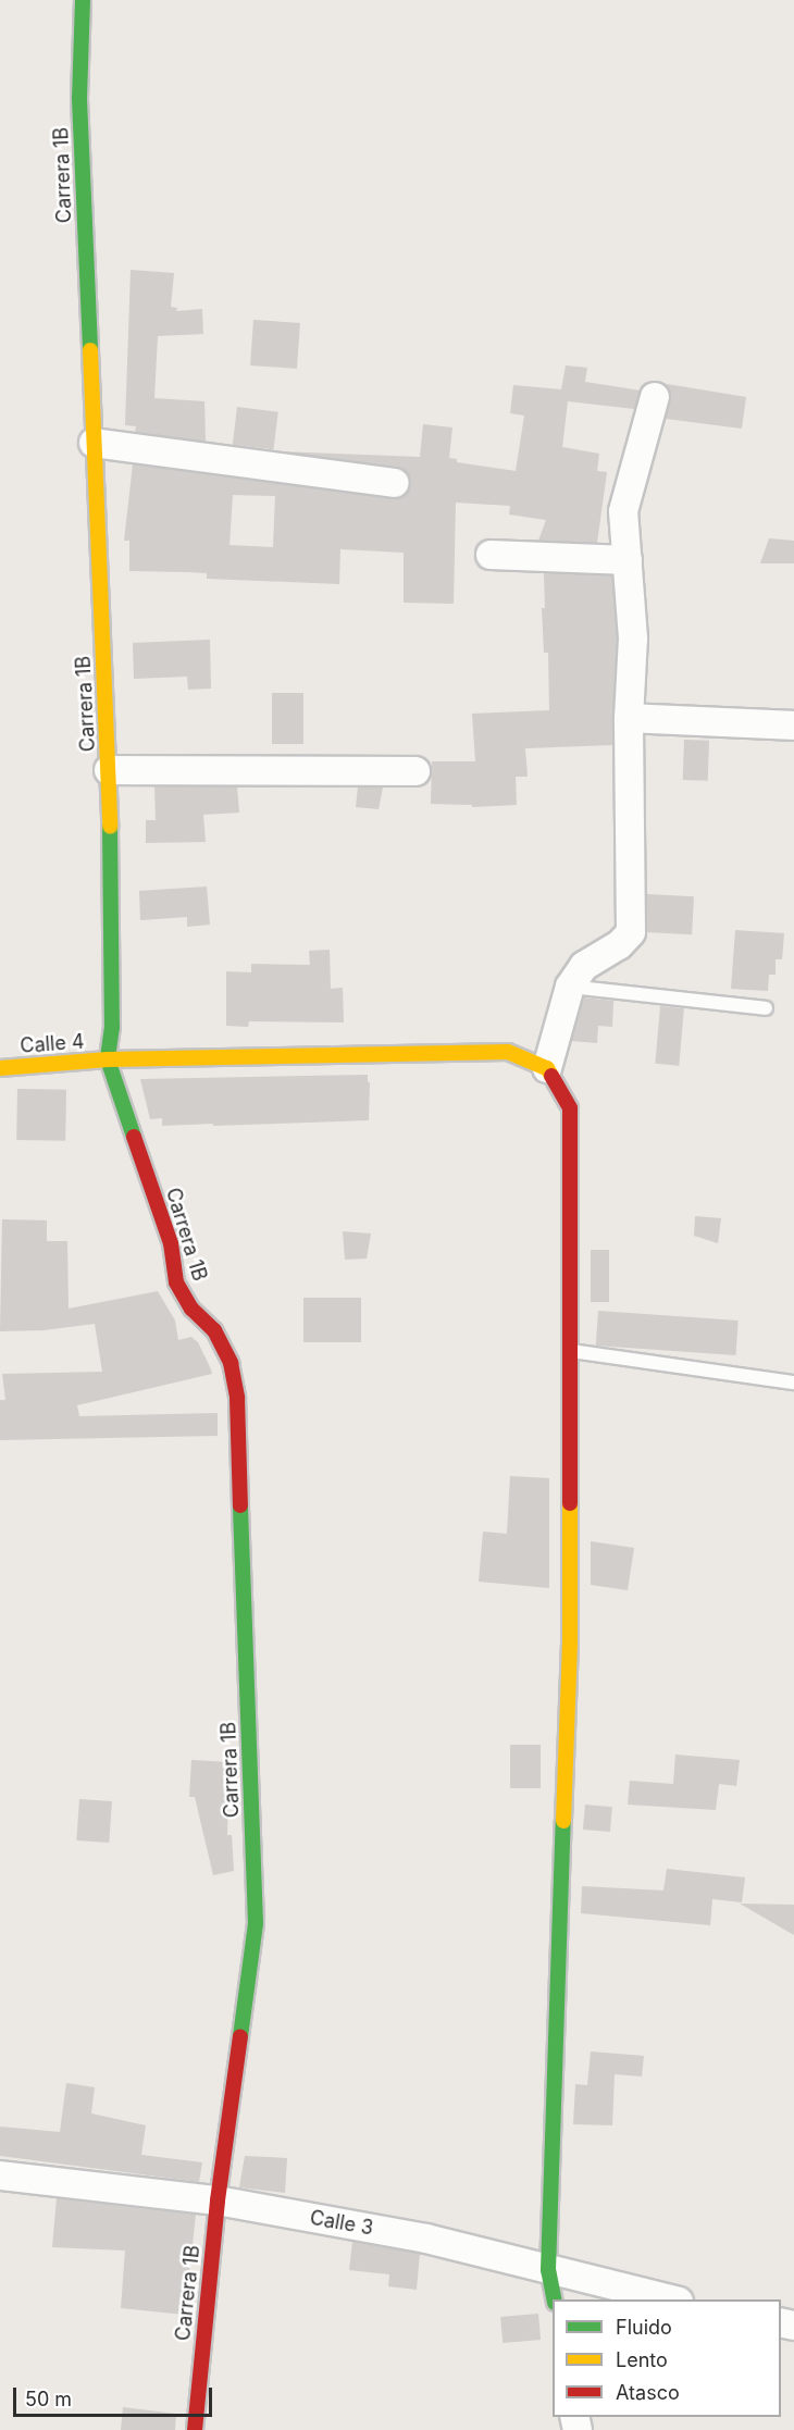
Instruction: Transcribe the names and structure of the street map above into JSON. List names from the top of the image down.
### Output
{
  "streets": {
    "street": ["Carrera 1B", "Calle 4", "Calle 3"]
  },
  "crossings": [
    ["Carrera 1B", "Calle 4"],
    ["Carrera 1B", "Calle 3"]
  ],
  "legend": ["Fluido", "Lento", "Atasco"],
  "scale_bar": "50 m"
}
